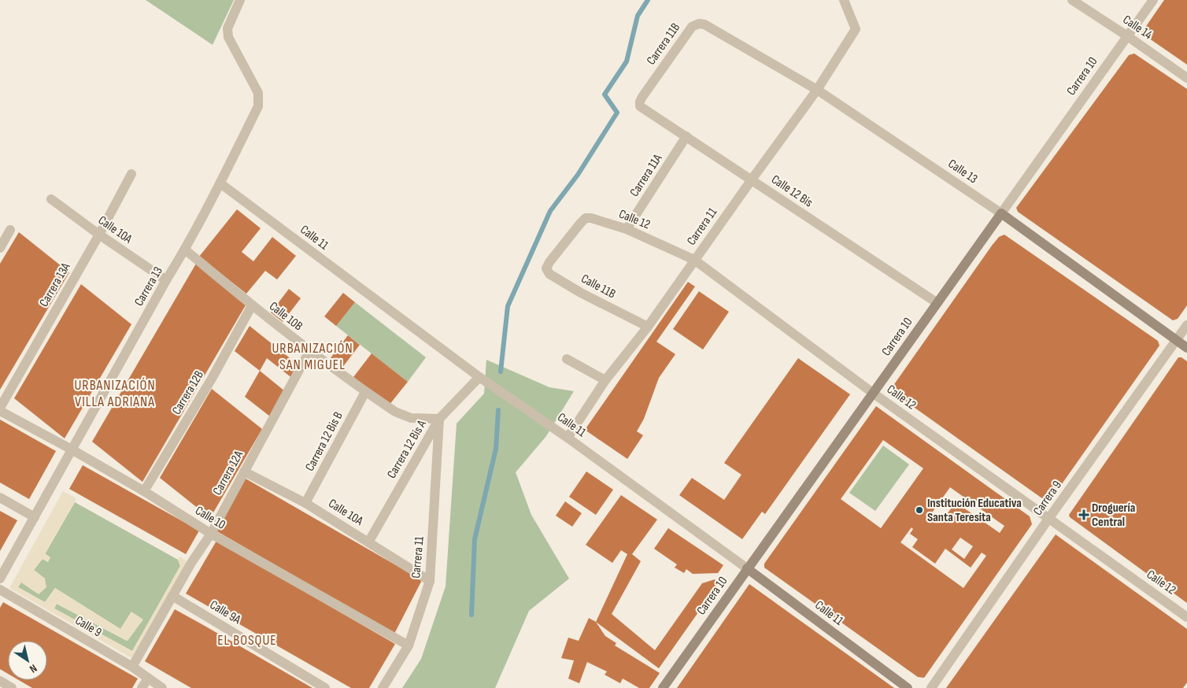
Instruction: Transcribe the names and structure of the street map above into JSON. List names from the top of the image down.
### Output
{
  "streets": {
    "main road": ["Carrera 10", "Calle 13", "Calle 11"],
    "street": [
      "Calle 14",
      "Carrera 11B",
      "Carrera 11A",
      "Calle 12 Bis",
      "Calle 12",
      "Carrera 11",
      "Calle 10A",
      "Carrera 13A",
      "Carrera 13",
      "Calle 11B",
      "Calle 10B",
      "Carrera 12B",
      "Carrera 12 Bis B",
      "Carrera 12 Bis A",
      "Carrera 12A",
      "Carrera 9",
      "Calle 10",
      "Calle 9A",
      "Calle 9"
    ]
  },
  "crossings": [
    ["Calle 14", "Carrera 10"],
    ["Carrera 11B", "Calle 13"],
    ["Carrera 11B", "Calle 12 Bis"],
    ["Carrera 10", "Calle 13"],
    ["Carrera 10", "Calle 12 Bis"],
    ["Carrera 10", "Calle 12"],
    ["Carrera 10", "Calle 11"],
    ["Calle 13", "Carrera 11"],
    ["Calle 13", "Carrera 9"],
    ["Carrera 11A", "Calle 12 Bis"],
    ["Carrera 11A", "Calle 12"],
    ["Calle 12 Bis", "Carrera 11"],
    ["Calle 12", "Carrera 11"],
    ["Calle 12", "Calle 11B"],
    ["Calle 12", "Carrera 9"],
    ["Carrera 11", "Calle 10A"],
    ["Carrera 11", "Calle 11"],
    ["Carrera 11", "Calle 11B"],
    ["Carrera 11", "Calle 10B"],
    ["Carrera 11", "Carrera 12 Bis A"],
    ["Carrera 11", "Calle 10"],
    ["Calle 10A", "Carrera 13A"],
    ["Calle 10A", "Carrera 13"],
    ["Calle 10A", "Carrera 12 Bis B"],
    ["Calle 10A", "Carrera 12 Bis A"],
    ["Calle 10A", "Carrera 12A"],
    ["Calle 11", "Carrera 13"],
    ["Calle 11", "Carrera 12 Bis A"],
    ["Carrera 13", "Calle 10B"],
    ["Carrera 13", "Calle 10"],
    ["Calle 10B", "Carrera 12B"],
    ["Calle 10B", "Carrera 12 Bis B"],
    ["Calle 10B", "Carrera 12 Bis A"],
    ["Calle 10B", "Carrera 12A"],
    ["Carrera 12B", "Calle 10"],
    ["Carrera 12A", "Calle 10"],
    ["Carrera 12A", "Calle 9A"],
    ["Carrera 12A", "Calle 9"]
  ],
  "districts": ["URBANIZACIÓN SAN MIGUEL", "URBANIZACIÓN VILLA ADRIANA", "EL BOSQUE"],
  "places": {
    "other": ["Institución Educativa Santa Teresita"],
    "health": ["Droguería Central"]
  },
  "north": "bottom right"
}
